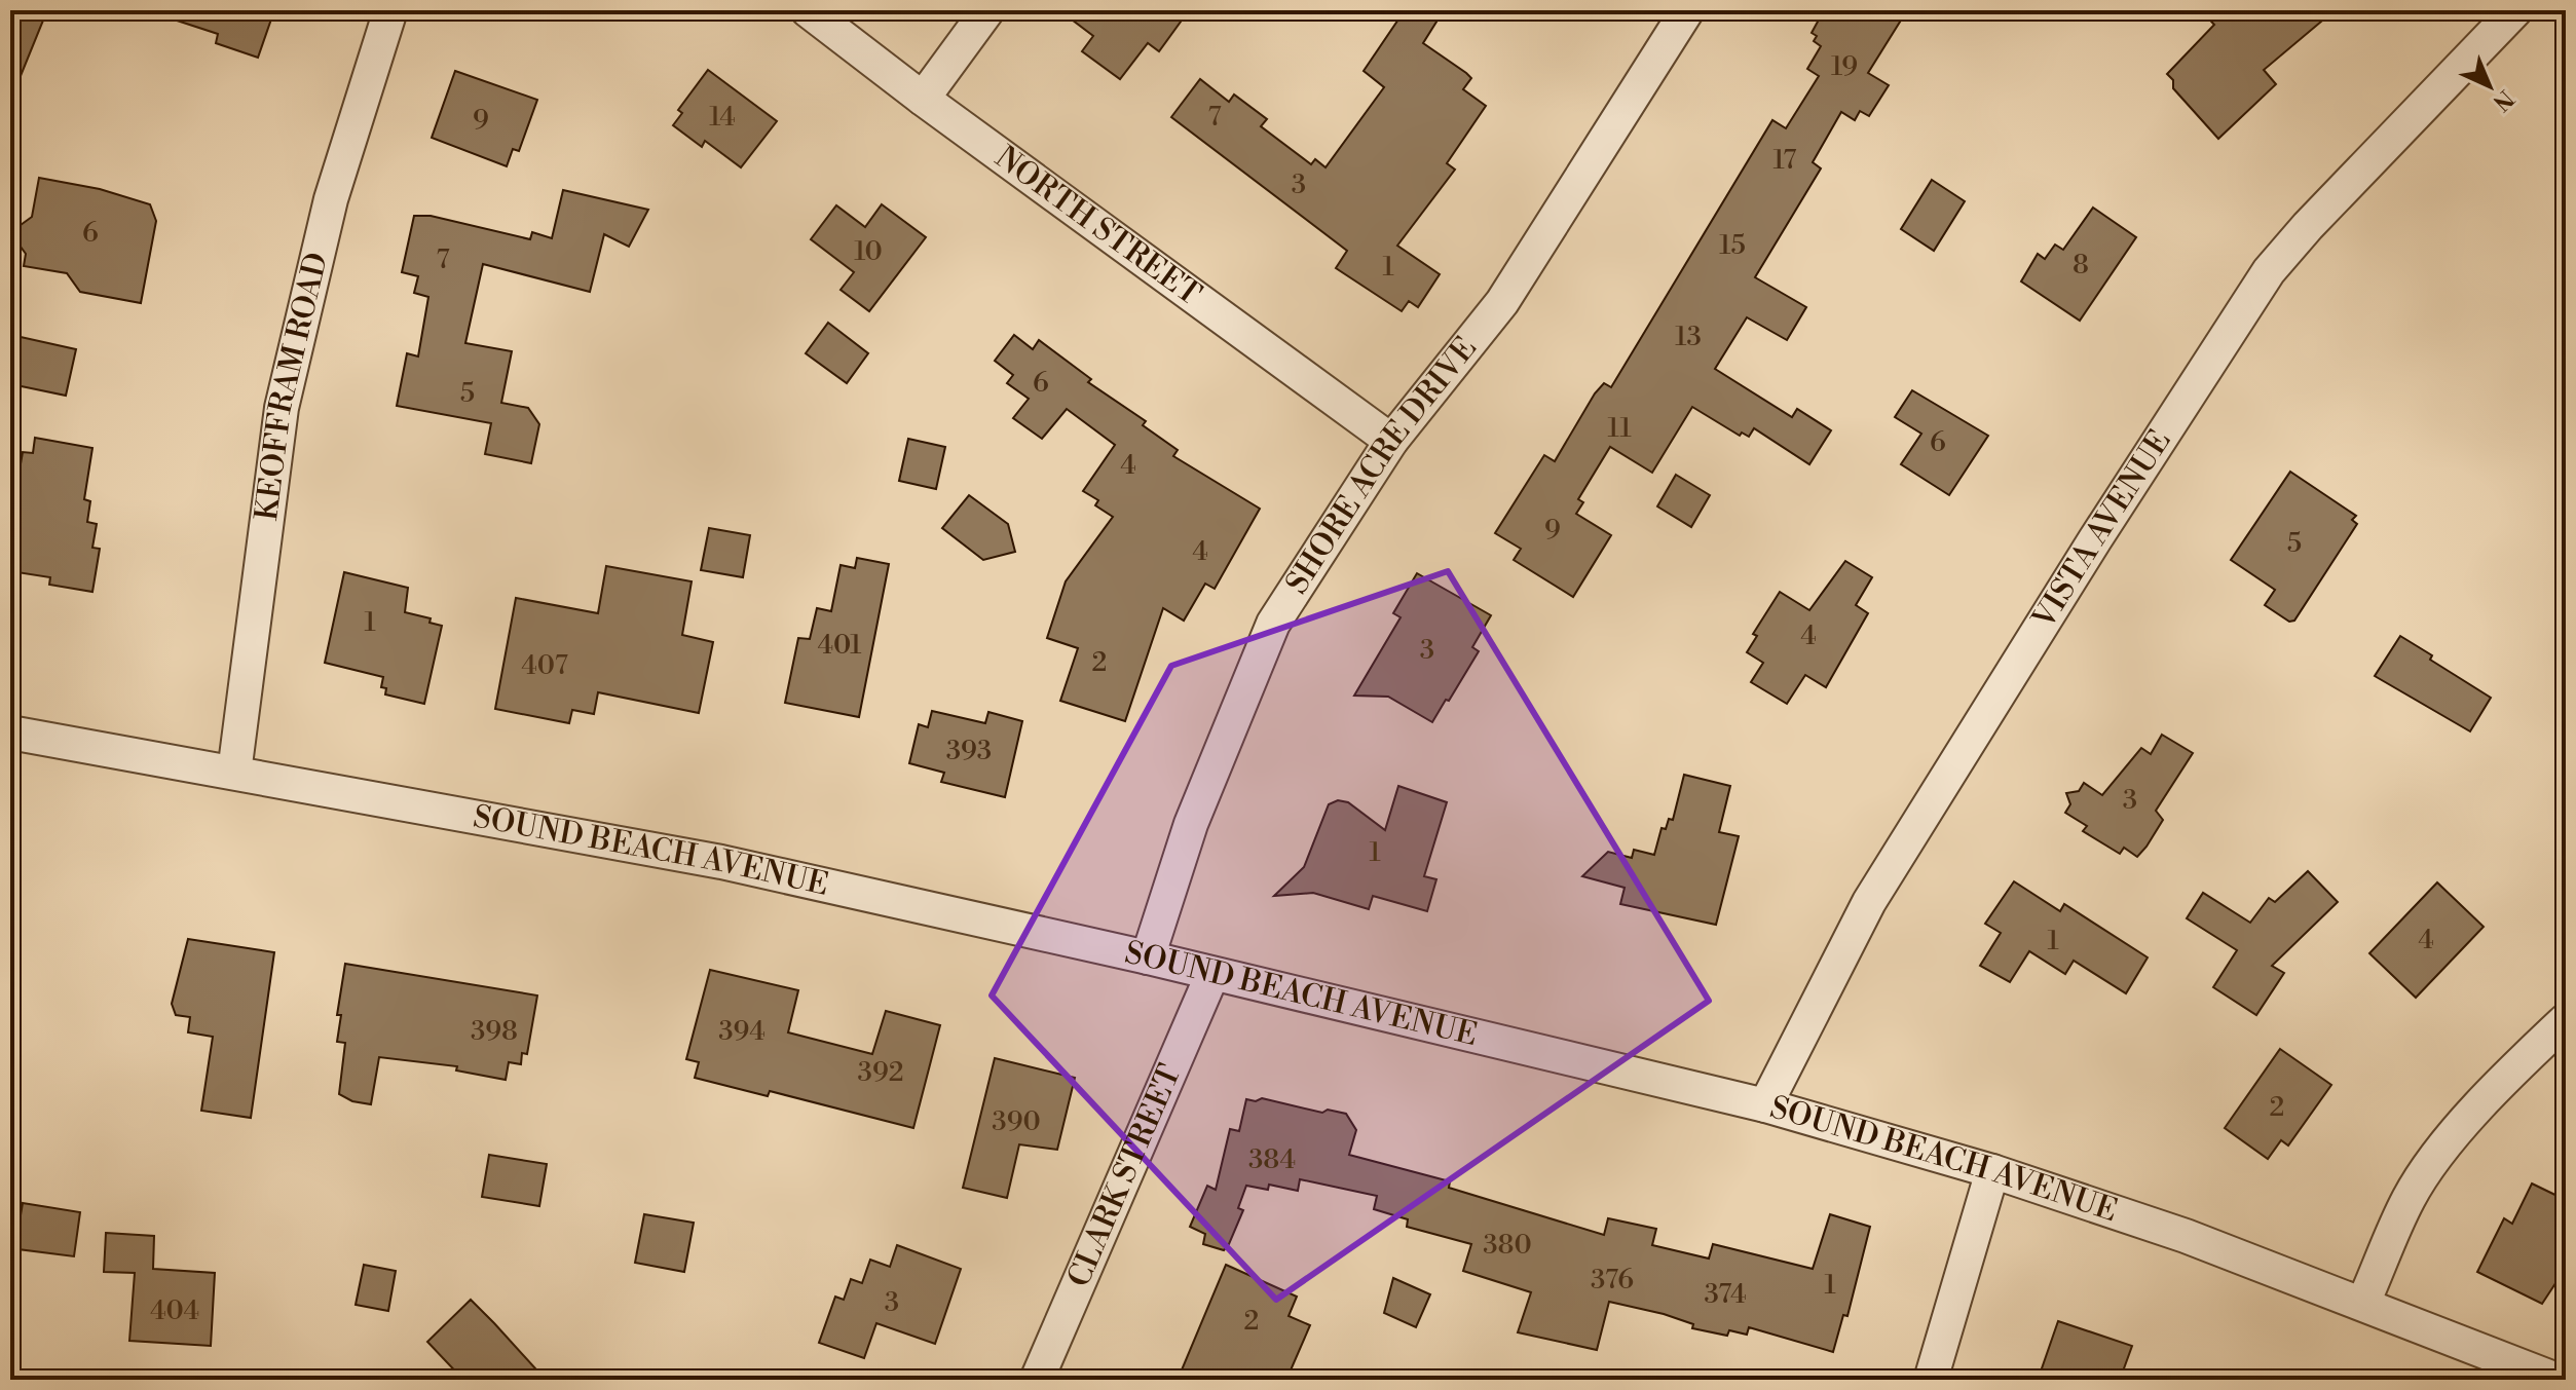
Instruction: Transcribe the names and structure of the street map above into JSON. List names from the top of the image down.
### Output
{
  "streets": {
    "street": [
      "NORTH STREET",
      "KEOFFRAM ROAD",
      "SHORE ACRE DRIVE",
      "VISTA AVENUE",
      "SOUND BEACH AVENUE",
      "CLARK STREET"
    ]
  },
  "crossings": [
    ["NORTH STREET", "SHORE ACRE DRIVE"],
    ["KEOFFRAM ROAD", "SOUND BEACH AVENUE"],
    ["SHORE ACRE DRIVE", "SOUND BEACH AVENUE"],
    ["VISTA AVENUE", "SOUND BEACH AVENUE"],
    ["SOUND BEACH AVENUE", "CLARK STREET"]
  ],
  "house_numbers": [
    "19",
    "14",
    "7",
    "9",
    "17",
    "3",
    "6",
    "15",
    "10",
    "7",
    "8",
    "1",
    "13",
    "6",
    "5",
    "11",
    "6",
    "4",
    "9",
    "5",
    "4",
    "1",
    "4",
    "401",
    "3",
    "2",
    "407",
    "393",
    "3",
    "1",
    "4",
    "1",
    "398",
    "394",
    "392",
    "2",
    "390",
    "384",
    "380",
    "376",
    "1",
    "374",
    "3",
    "404",
    "2"
  ],
  "north": "bottom right"
}
